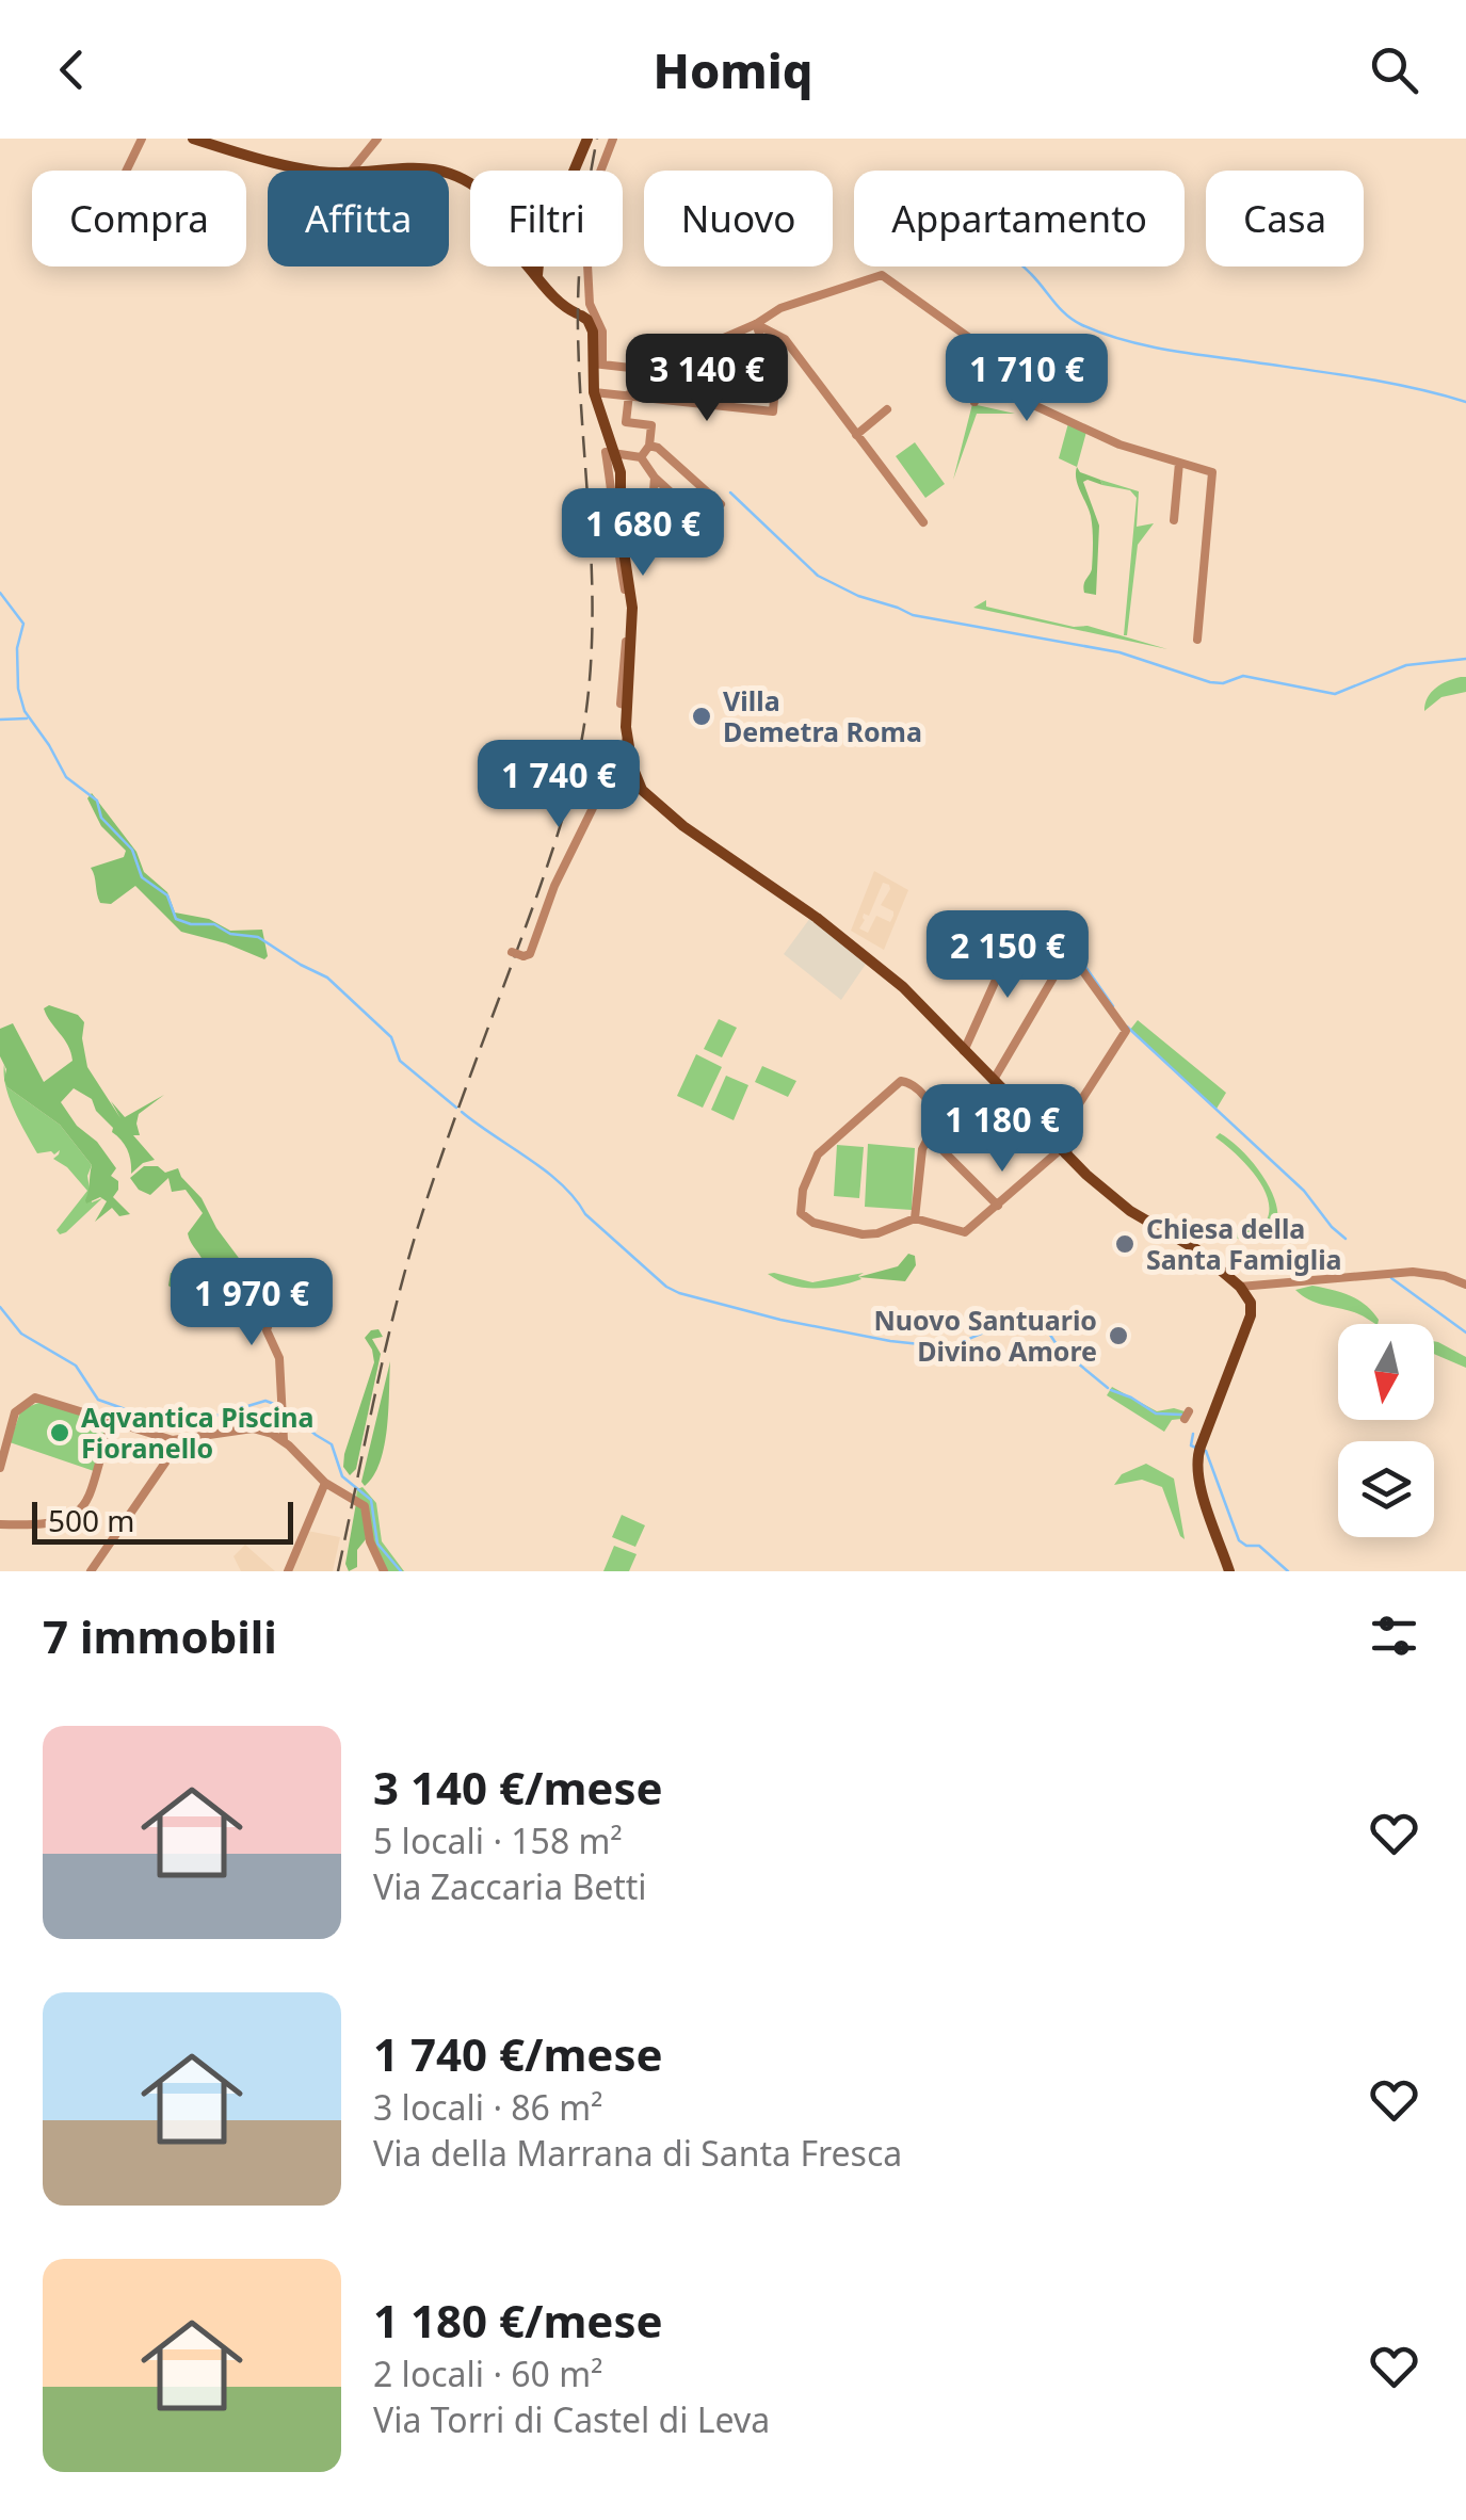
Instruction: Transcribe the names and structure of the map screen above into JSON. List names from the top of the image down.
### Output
{
  "places": [
    "Villa Demetra Roma",
    "Chiesa della Santa Famiglia",
    "Nuovo Santuario Divino Amore",
    "Aqvantica Piscina Fioranello"
  ],
  "scale_bar": "500 m",
  "north": "bottom",
  "page": {
    "header": "Homiq",
    "chip": [
      "Compra",
      "Affitta",
      "Filtri",
      "Nuovo",
      "Appartamento",
      "Casa"
    ],
    "price": [
      "3 140 €",
      "1 710 €",
      "1 680 €",
      "1 740 €",
      "2 150 €",
      "1 180 €",
      "1 970 €"
    ],
    "scale": "500 m",
    "heading": "7 immobili",
    "list": [
      {
        "name": "3 140 €/mese",
        "note": "5 locali · 158 m² · Via Zaccaria Betti"
      },
      {
        "name": "1 740 €/mese",
        "note": "3 locali · 86 m² · Via della Marrana di Santa Fresca"
      },
      {
        "name": "1 180 €/mese",
        "note": "2 locali · 60 m² · Via Torri di Castel di Leva"
      }
    ]
  }
}
